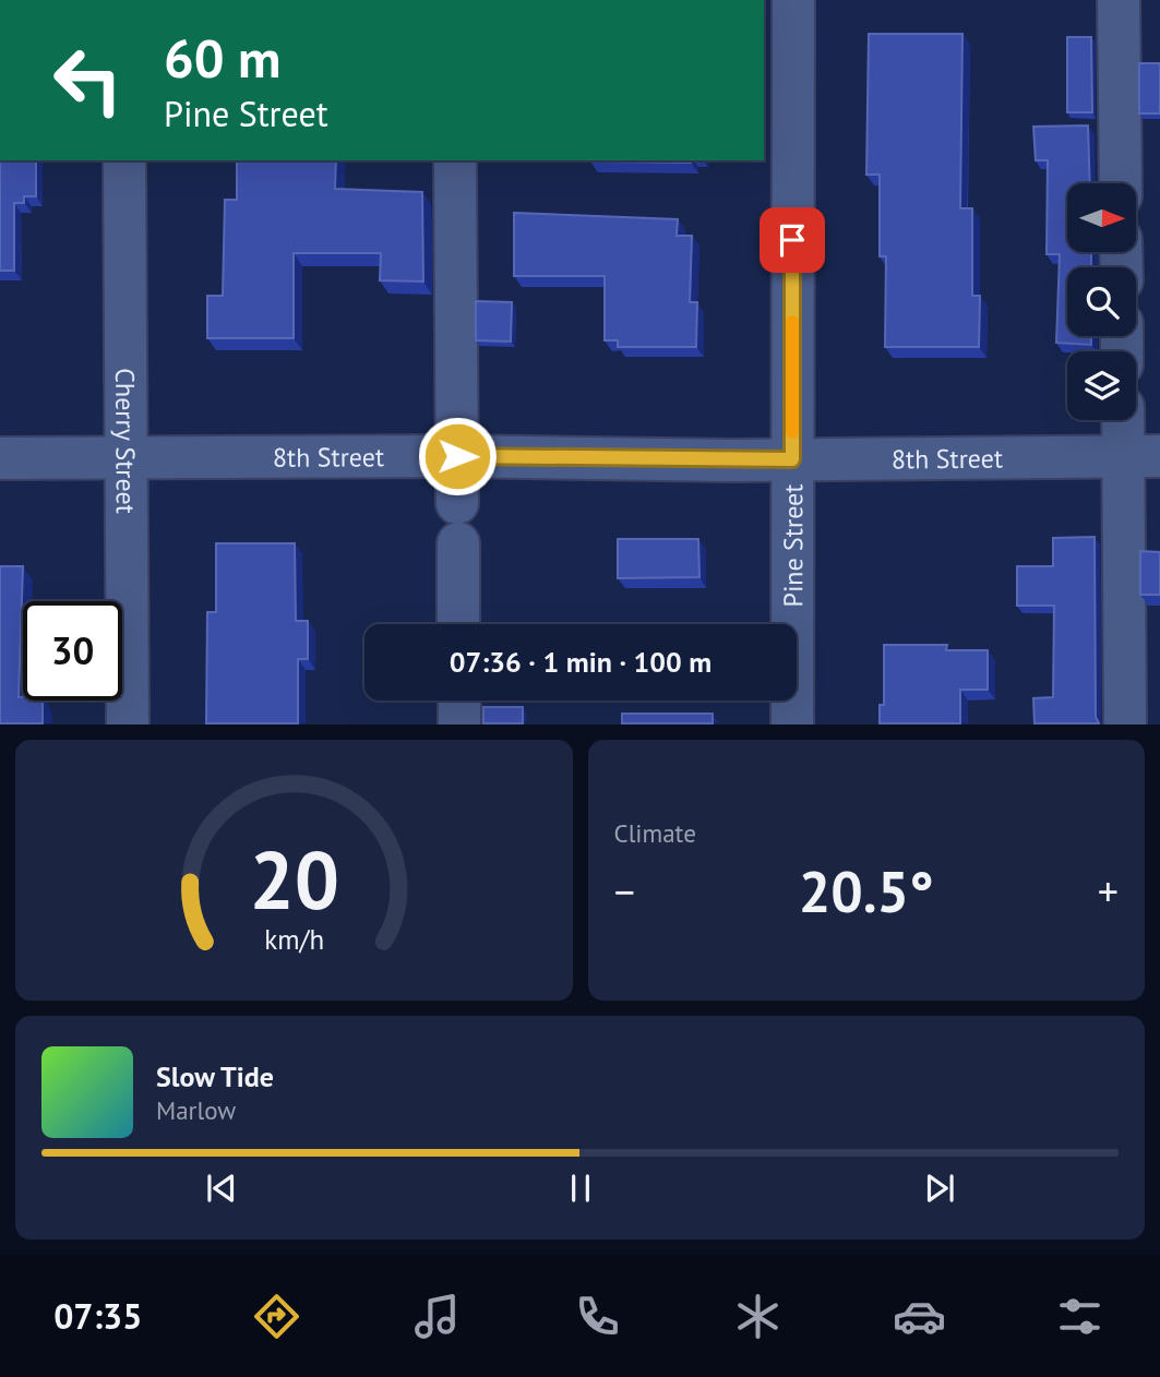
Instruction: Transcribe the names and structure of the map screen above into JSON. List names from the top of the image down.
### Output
{
  "streets": {
    "street": ["Cherry Street", "8th Street", "Pine Street"]
  },
  "crossings": [
    ["Cherry Street", "8th Street"],
    ["8th Street", "Pine Street"]
  ],
  "north": "right",
  "page": {
    "turn": ["60 m", "Pine Street"],
    "limit": "30",
    "trip": "07:36 · 1 min · 100 m",
    "tile": "Climate",
    "heat": ["−", "20.5°", "+"],
    "song": ["Slow Tide", "Marlow"],
    "tabs": "07:35",
    "gauge": ["20", "km/h"]
  }
}
